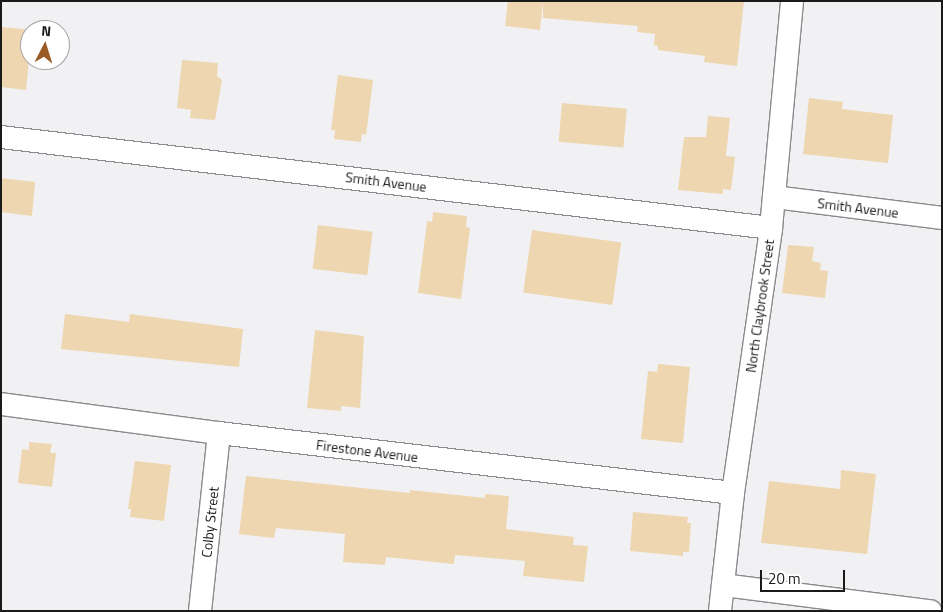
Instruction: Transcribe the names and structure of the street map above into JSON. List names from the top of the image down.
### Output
{
  "streets": {
    "street": [
      "Smith Avenue",
      "North Claybrook Street",
      "Firestone Avenue",
      "Colby Street"
    ]
  },
  "crossings": [
    ["Smith Avenue", "North Claybrook Street"],
    ["North Claybrook Street", "Firestone Avenue"],
    ["Firestone Avenue", "Colby Street"]
  ],
  "scale_bar": "20 m",
  "north": "top"
}
